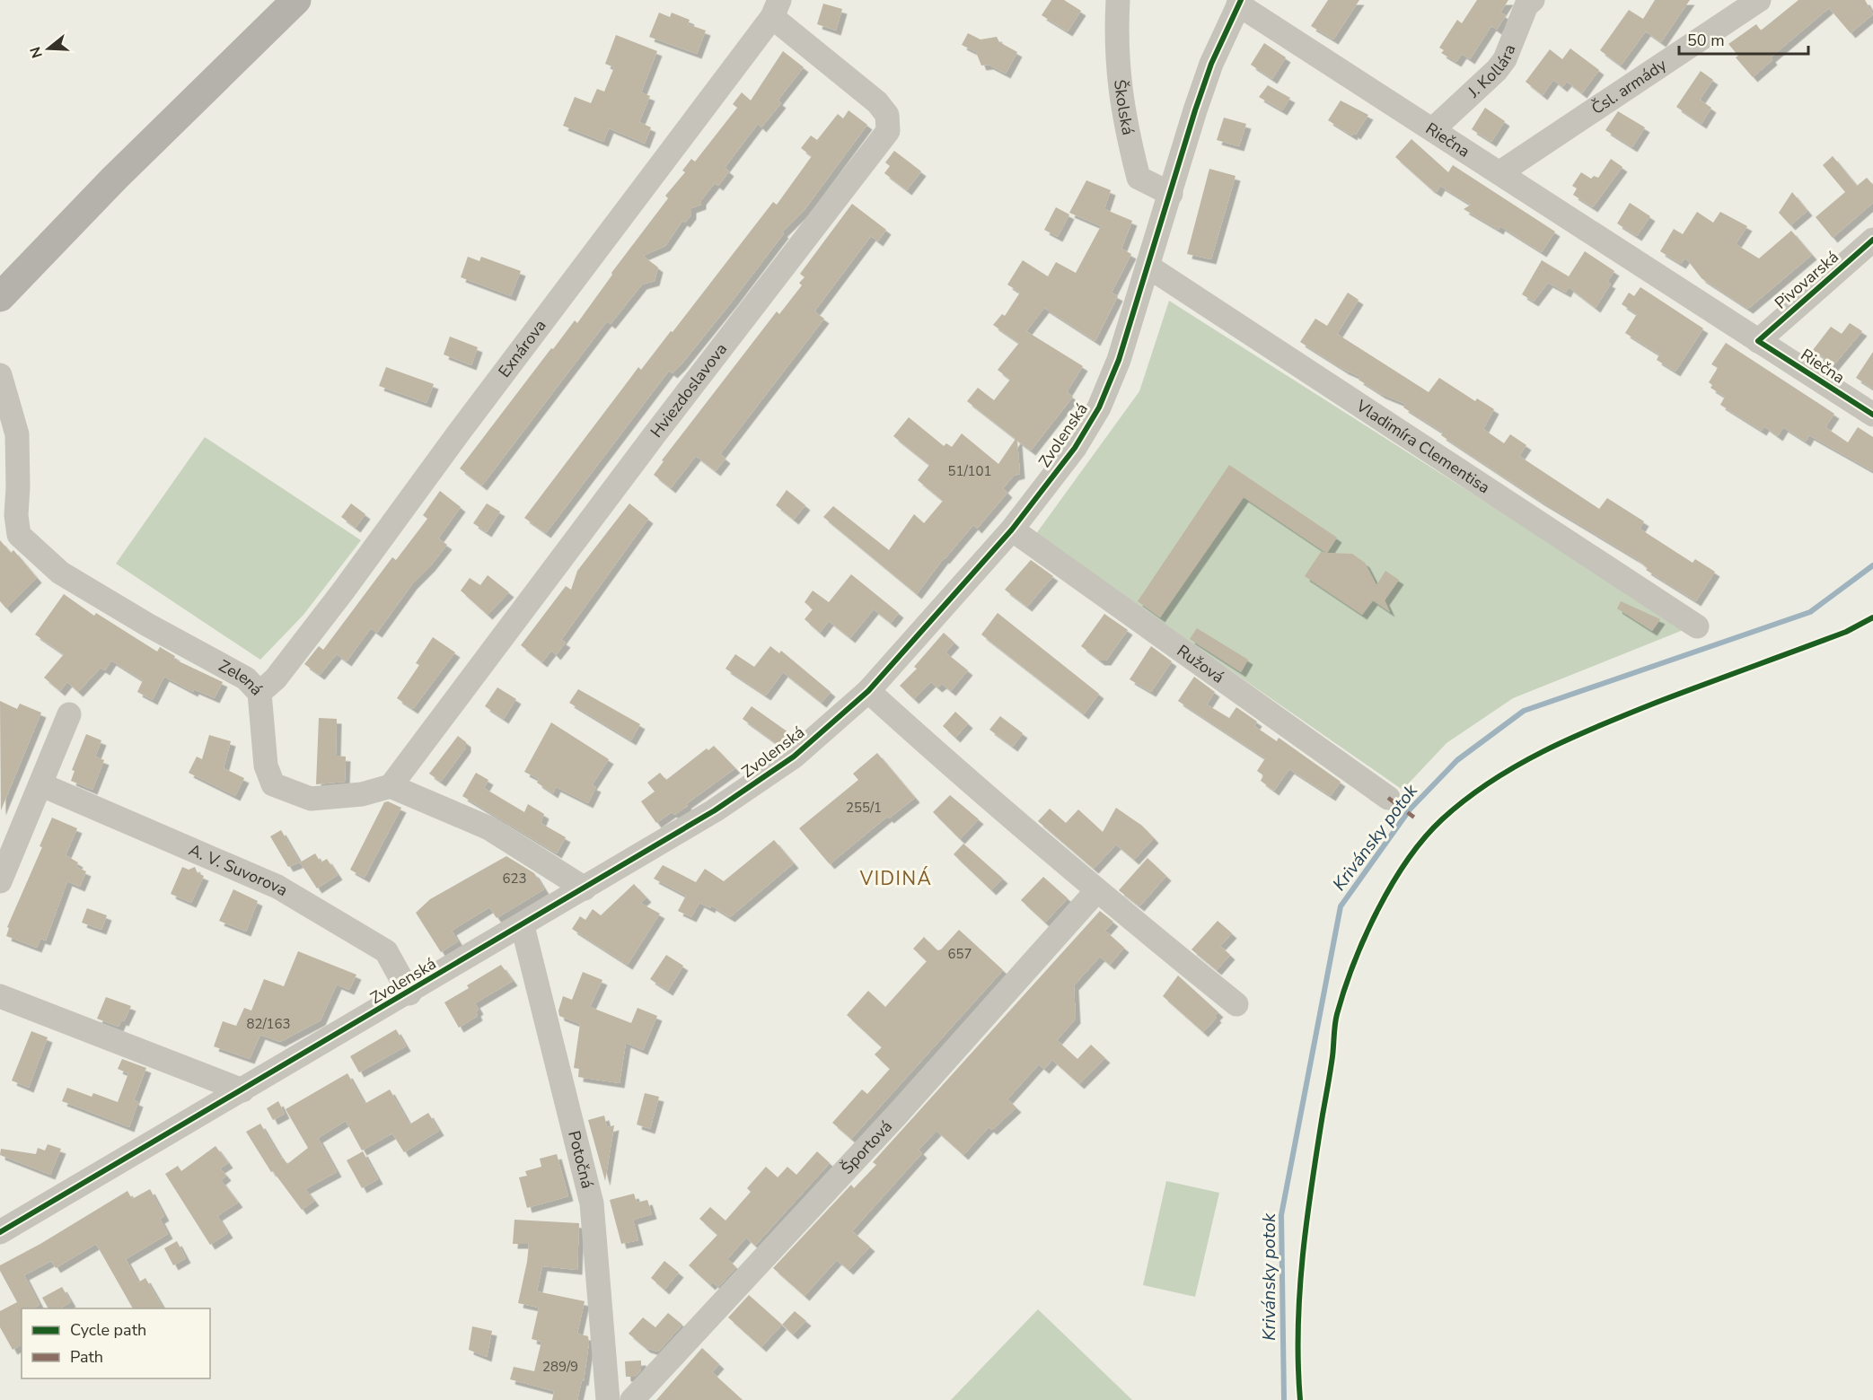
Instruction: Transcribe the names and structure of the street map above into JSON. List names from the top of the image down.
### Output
{
  "streets": {
    "street": [
      "J. Kollára",
      "Čsl. armády",
      "Školská",
      "Riečna",
      "Pivovarská",
      "Exnárova",
      "Hviezdoslavova",
      "Zvolenská",
      "Vladimíra Clementisa",
      "Ružová",
      "Zelená",
      "A. V. Suvorova",
      "Športová",
      "Potočná"
    ]
  },
  "crossings": [
    ["J. Kollára", "Riečna"],
    ["Čsl. armády", "Riečna"],
    ["Školská", "Zvolenská"],
    ["Riečna", "Pivovarská"],
    ["Riečna", "Zvolenská"],
    ["Exnárova", "Hviezdoslavova"],
    ["Exnárova", "Zelená"],
    ["Hviezdoslavova", "Zelená"],
    ["Zvolenská", "Vladimíra Clementisa"],
    ["Zvolenská", "Ružová"],
    ["Zvolenská", "A. V. Suvorova"],
    ["Zvolenská", "Potočná"]
  ],
  "districts": ["VIDINÁ"],
  "water": ["Krivánsky potok"],
  "house_numbers": [
    "51/101",
    "255/1",
    "623",
    "657",
    "82/163",
    "289/9"
  ],
  "legend": ["Cycle path", "Path"],
  "scale_bar": "50 m",
  "north": "left"
}
